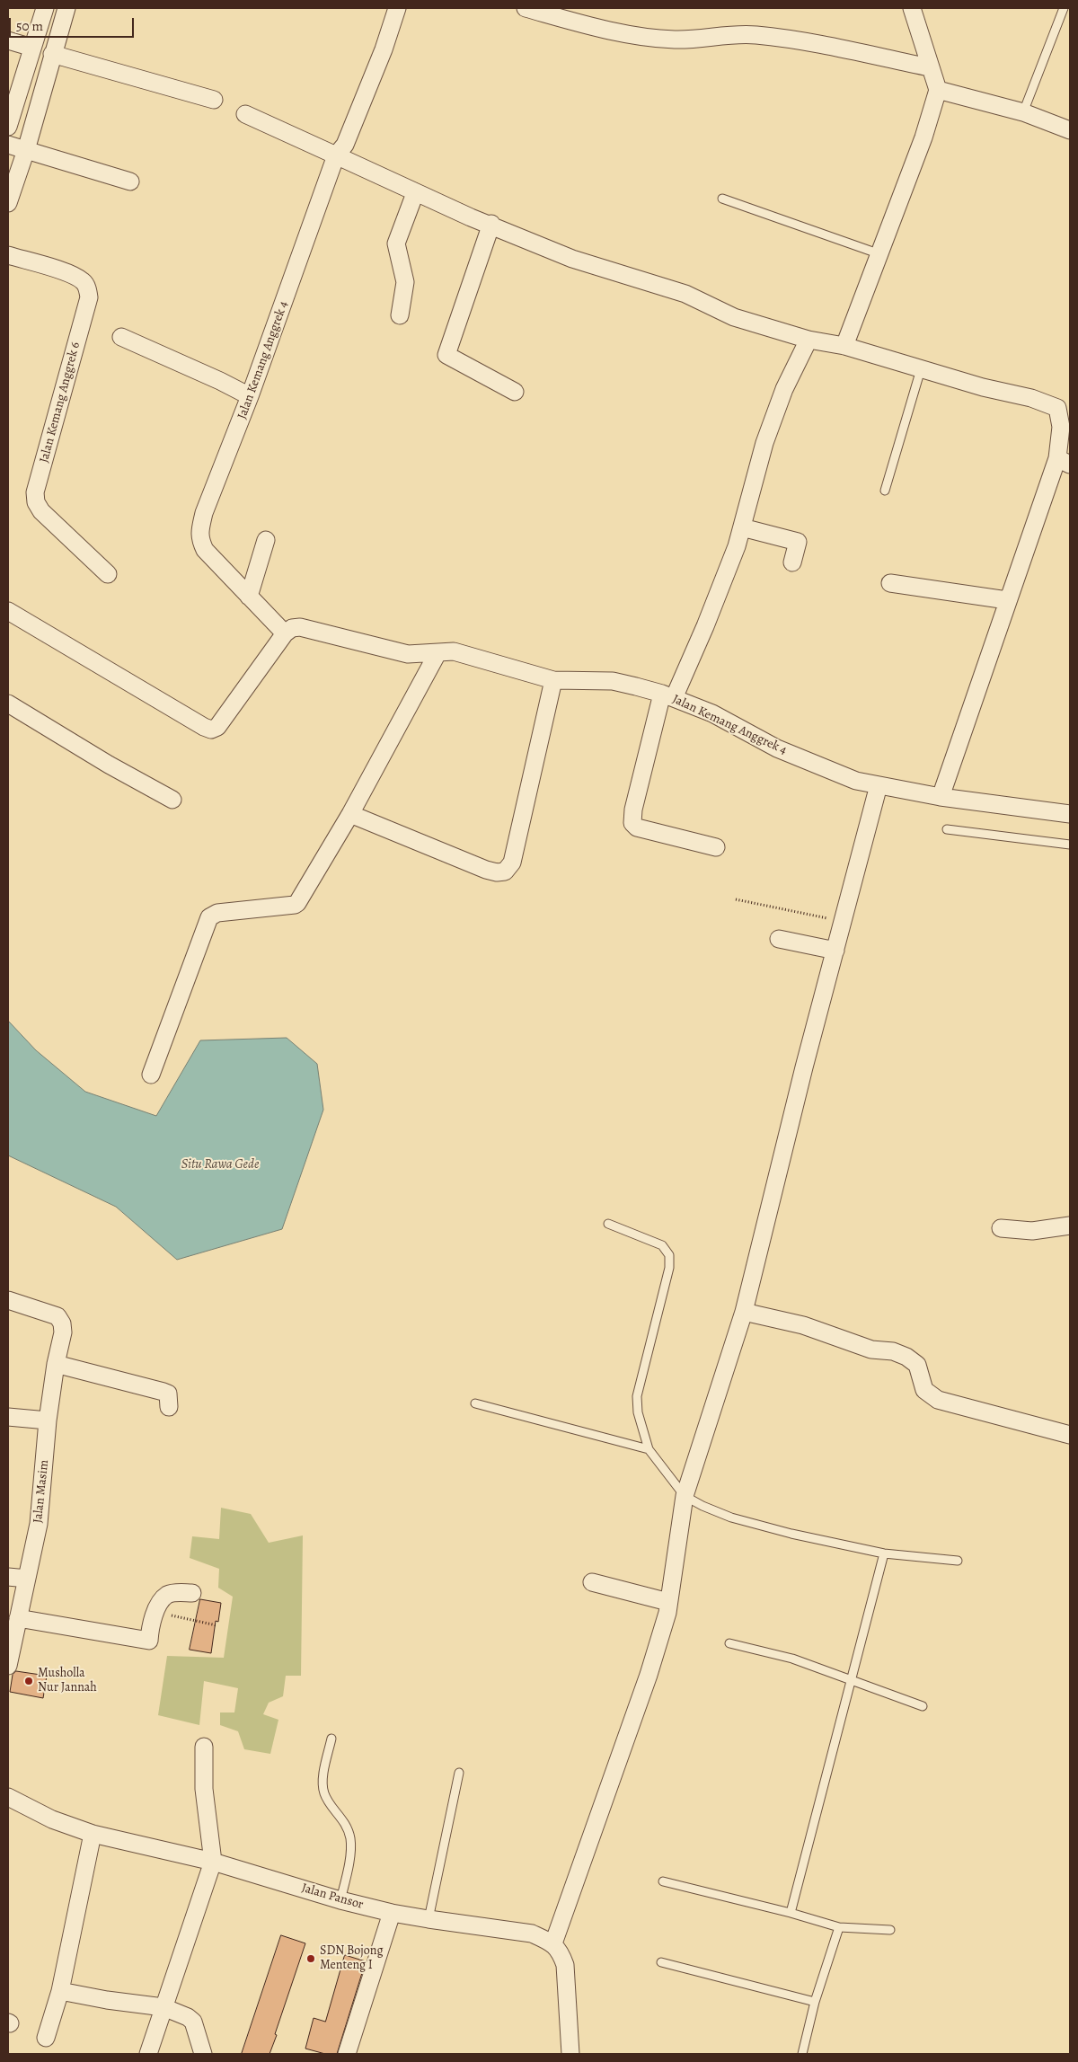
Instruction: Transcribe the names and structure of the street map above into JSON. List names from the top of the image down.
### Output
{
  "streets": {
    "street": [
      "Jalan Kemang Anggrek 4",
      "Jalan Kemang Anggrek 6",
      "Jalan Masim",
      "Jalan Pansor"
    ]
  },
  "water": ["Situ Rawa Gede"],
  "places": ["Musholla Nur Jannah", "SDN Bojong Menteng I"],
  "scale_bar": "50 m"
}
